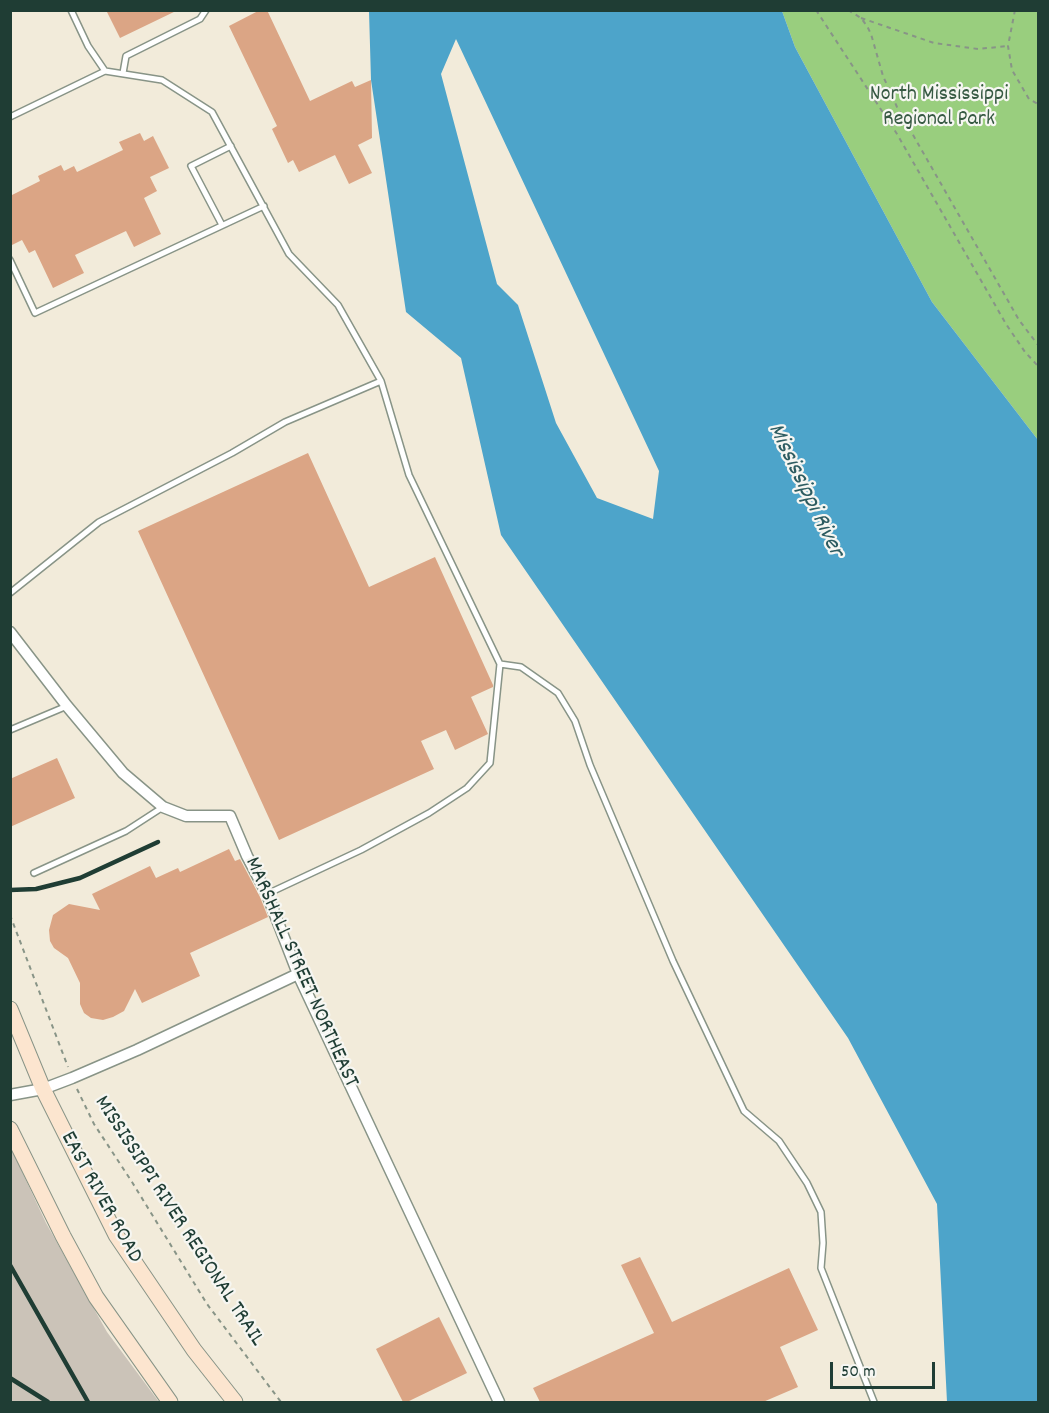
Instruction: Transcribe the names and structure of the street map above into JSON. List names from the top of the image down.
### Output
{
  "streets": {
    "street": ["MARSHALL STREET NORTHEAST", "EAST RIVER ROAD"],
    "path": ["MISSISSIPPI RIVER REGIONAL TRAIL"]
  },
  "water": ["Mississippi River"],
  "parks": ["North Mississippi Regional Park"],
  "scale_bar": "50 m"
}
